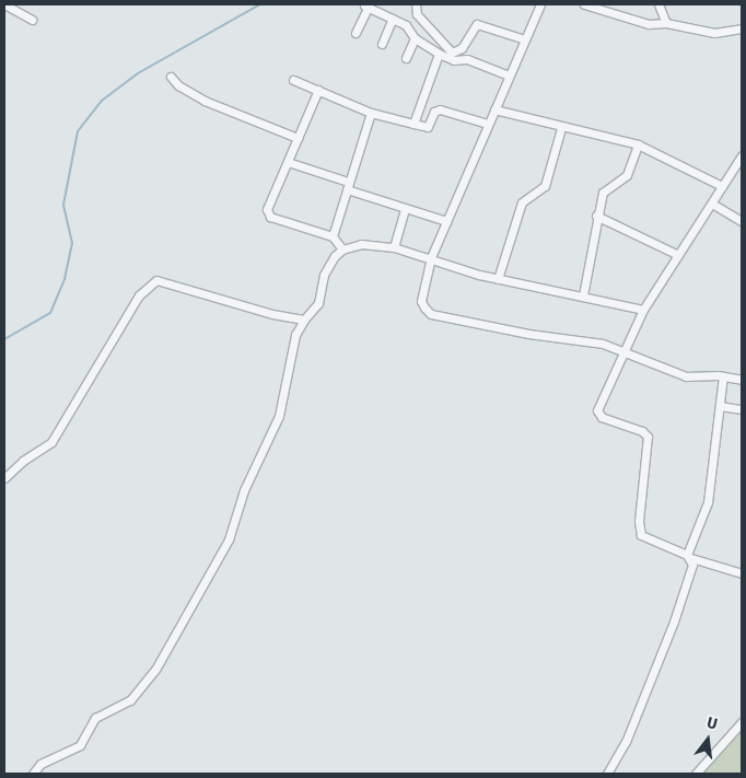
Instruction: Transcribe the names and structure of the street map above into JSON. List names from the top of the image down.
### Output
{
  "north": "top"
}
